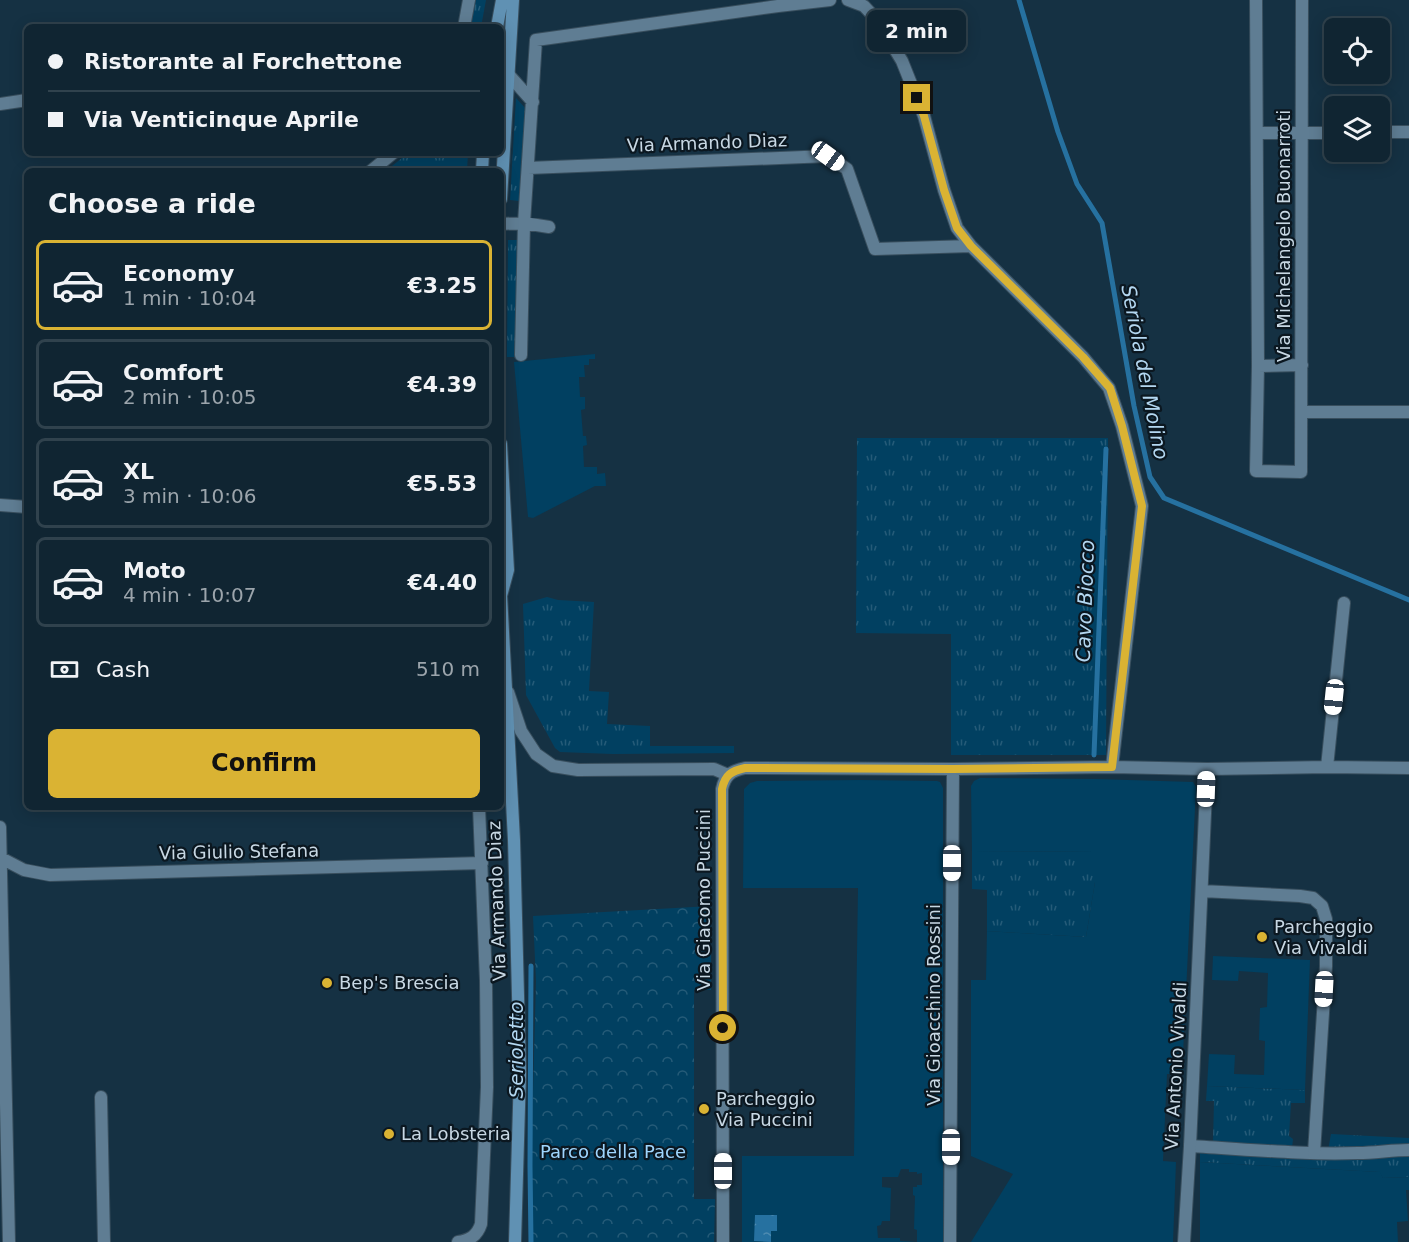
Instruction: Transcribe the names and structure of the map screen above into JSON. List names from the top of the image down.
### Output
{
  "streets": {
    "main road": ["Via Armando Diaz"],
    "street": [
      "Via Michelangelo Buonarroti",
      "Via Giulio Stefana",
      "Via Giacomo Puccini",
      "Via Gioacchino Rossini",
      "Via Antonio Vivaldi"
    ]
  },
  "crossings": [
    ["Via Armando Diaz", "Via Giulio Stefana"]
  ],
  "water": ["Seriola del Molino", "Cavo Biocco", "Serioletto"],
  "parks": ["Parco della Pace"],
  "places": [
    "Parcheggio Via Vivaldi",
    "Bep's Brescia",
    "Parcheggio Via Puccini",
    "La Lobsteria"
  ],
  "page": {
    "bubble": "2 min",
    "banner": ["Ristorante al Forchettone", "Via Venticinque Aprile"],
    "heading": "Choose a ride",
    "list": [
      {
        "name": "Economy",
        "note": "1 min · 10:04",
        "value": "€3.25"
      },
      {
        "name": "Comfort",
        "note": "2 min · 10:05",
        "value": "€4.39"
      },
      {
        "name": "XL",
        "note": "3 min · 10:06",
        "value": "€5.53"
      },
      {
        "name": "Moto",
        "note": "4 min · 10:07",
        "value": "€4.40"
      }
    ],
    "pay": ["Cash", "510 m"],
    "buttons": "Confirm"
  }
}
